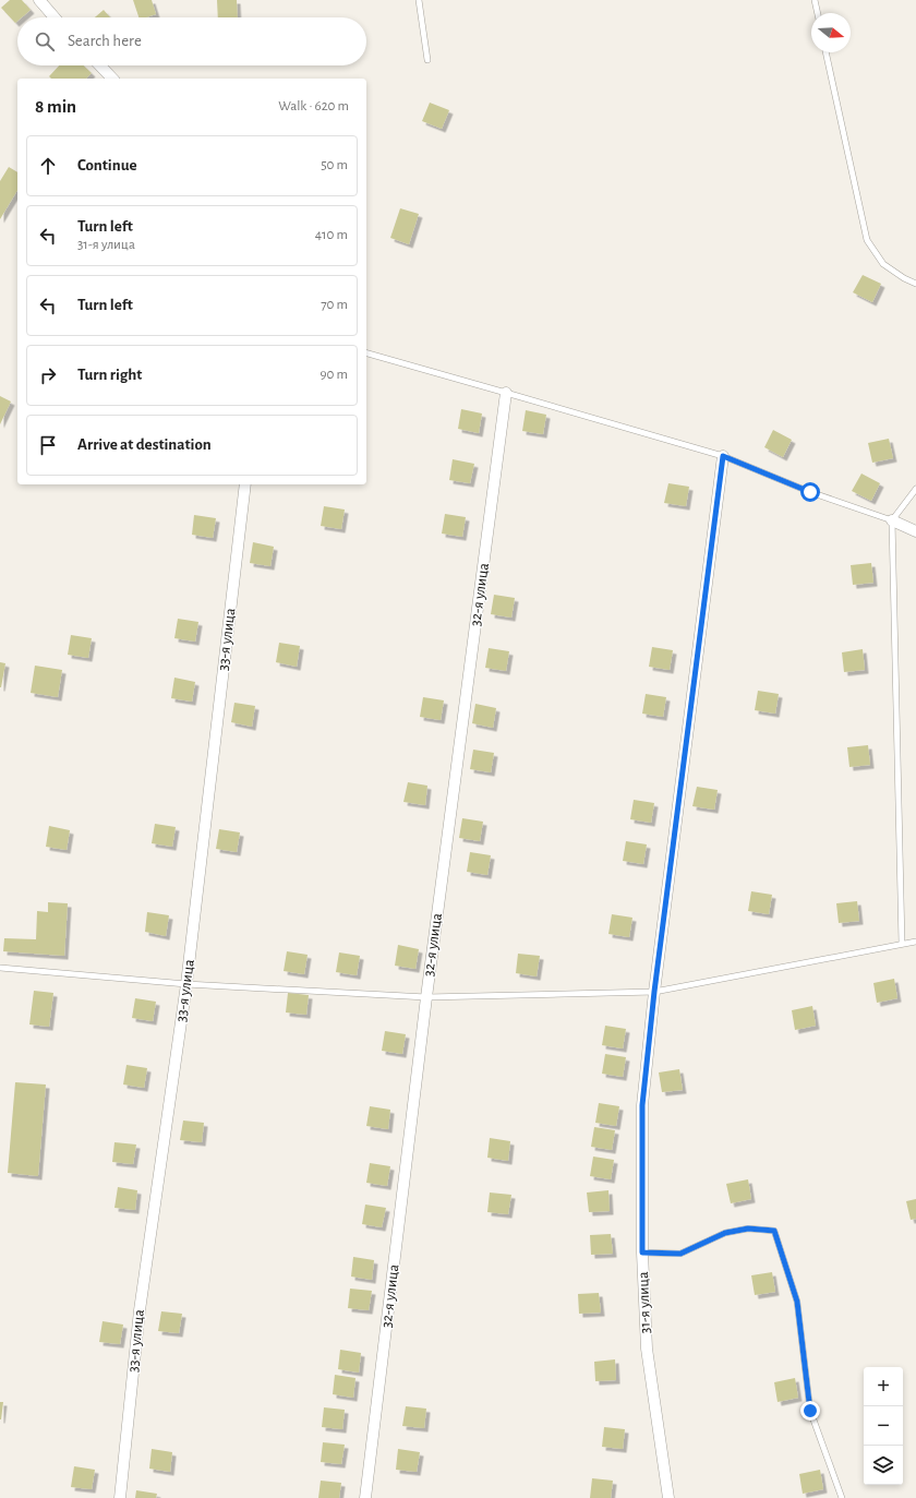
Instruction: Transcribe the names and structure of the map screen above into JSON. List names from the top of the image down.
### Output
{
  "streets": {
    "street": ["32-я улица", "33-я улица", "31-я улица"]
  },
  "north": "right",
  "page": {
    "search": "Search here",
    "heading": ["8 min", "Walk · 620 m"],
    "list": [
      ["Continue", "50 m"],
      ["Turn left", "31-я улица", "410 m"],
      ["Turn left", "70 m"],
      ["Turn right", "90 m"],
      "Arrive at destination"
    ],
    "map_buttons": ["+", "−"]
  }
}
